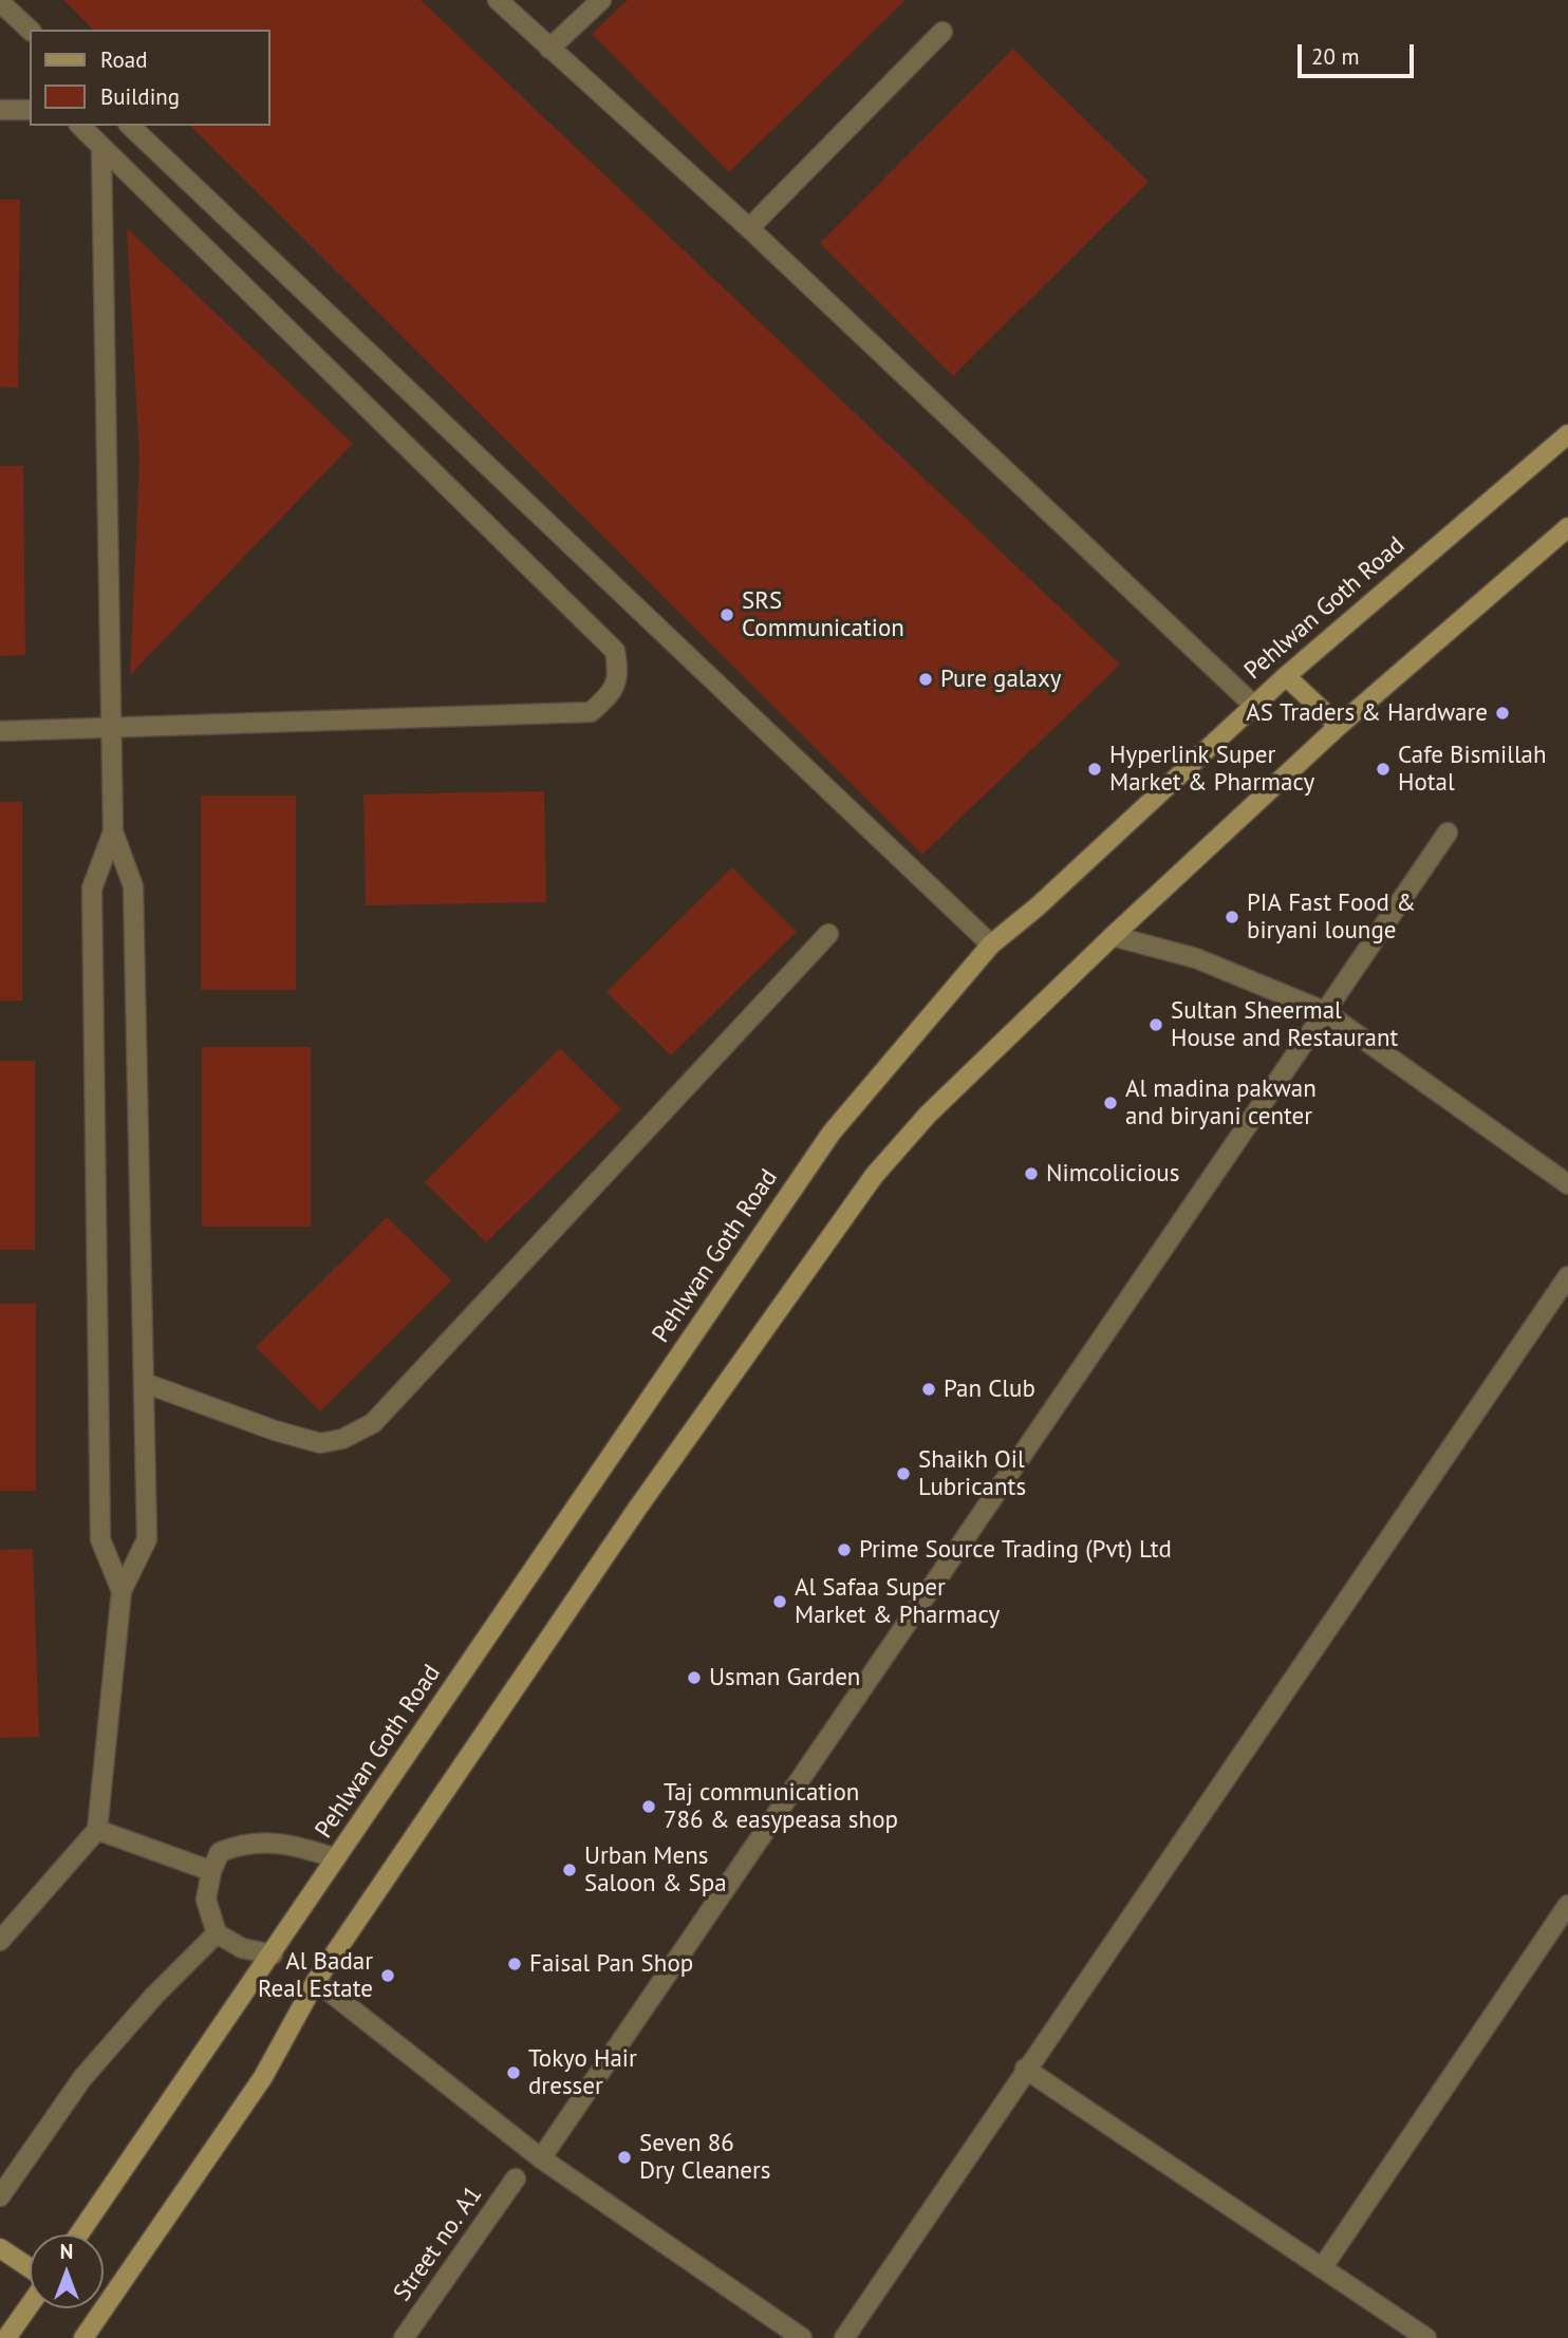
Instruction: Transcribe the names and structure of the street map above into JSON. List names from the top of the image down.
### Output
{
  "streets": {
    "main road": ["Pehlwan Goth Road"],
    "street": ["Street no. A1"]
  },
  "places": [
    "SRS Communication",
    "Pure galaxy",
    "AS Traders & Hardware",
    "Hyperlink Super Market & Pharmacy",
    "Cafe Bismillah Hotal",
    "PIA Fast Food & biryani lounge",
    "Sultan Sheermal House and Restaurant",
    "Al madina pakwan and biryani center",
    "Nimcolicious",
    "Pan Club",
    "Shaikh Oil Lubricants",
    "Prime Source Trading (Pvt) Ltd",
    "Al Safaa Super Market & Pharmacy",
    "Usman Garden",
    "Taj communication 786 & easypeasa shop",
    "Urban Mens Saloon & Spa",
    "Faisal Pan Shop",
    "Al Badar Real Estate",
    "Tokyo Hair dresser",
    "Seven 86 Dry Cleaners"
  ],
  "legend": ["Road", "Building"],
  "scale_bar": "20 m",
  "north": "top"
}
